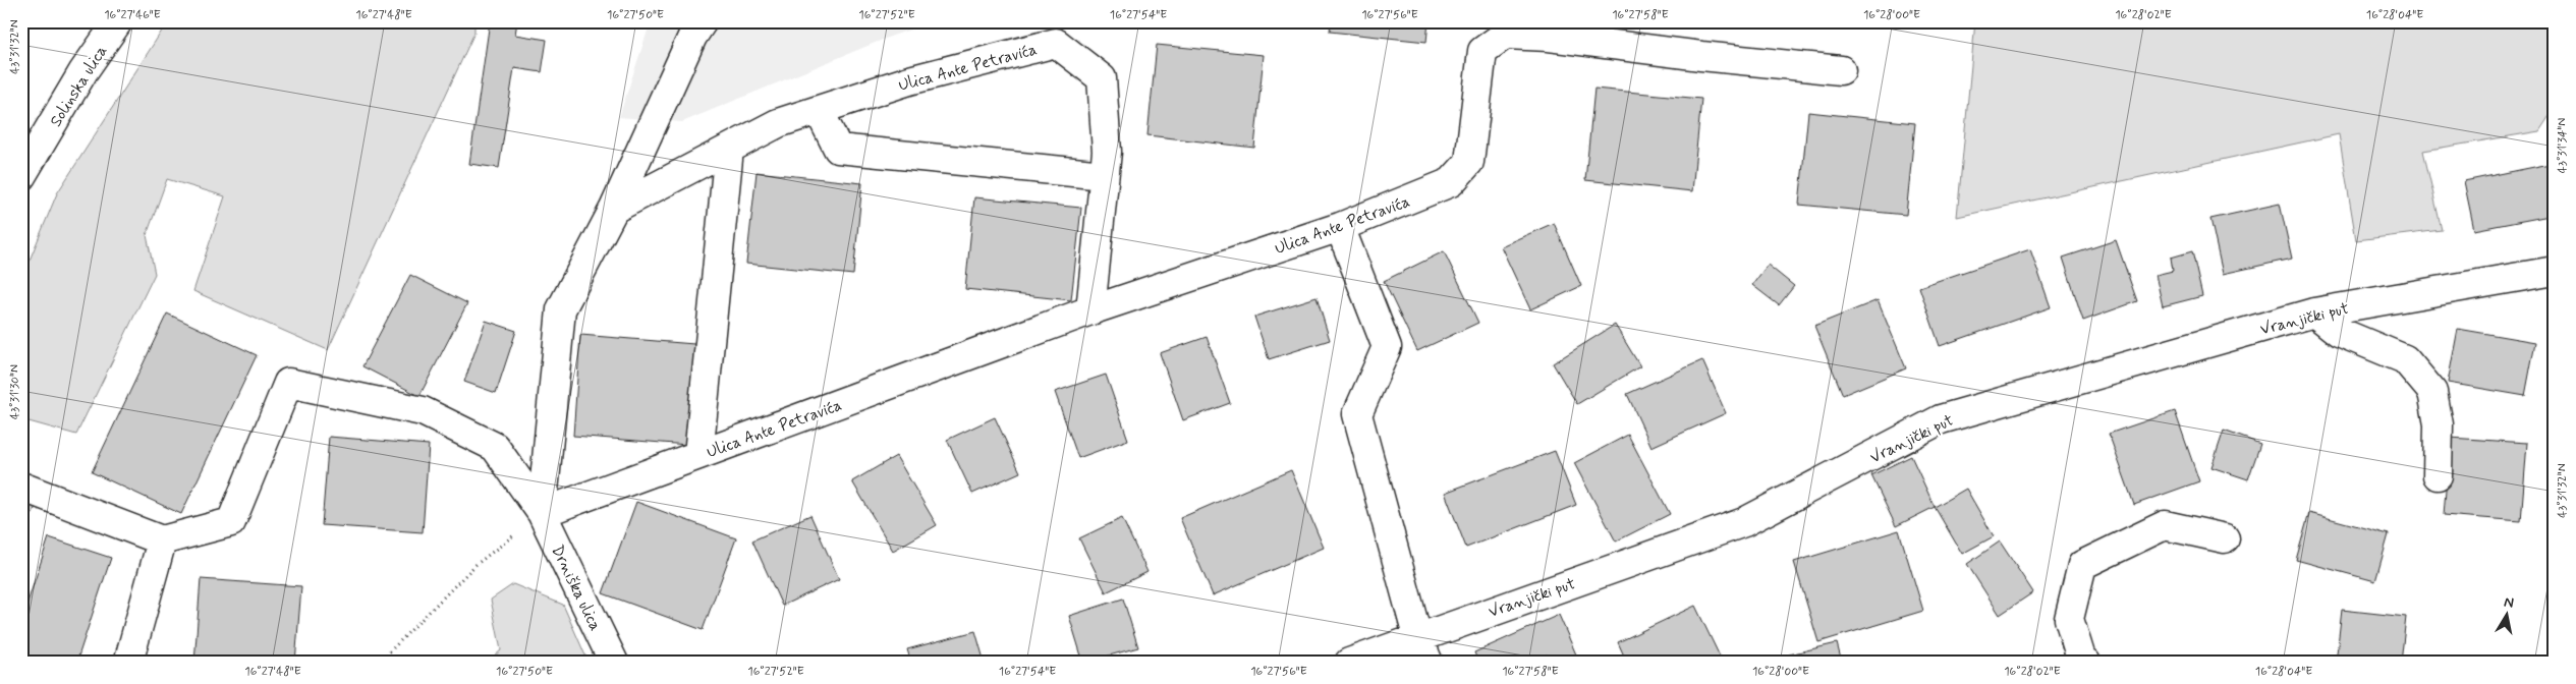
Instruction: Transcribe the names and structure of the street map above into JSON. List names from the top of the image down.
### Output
{
  "streets": {
    "street": [
      "Ulica Ante Petravića",
      "Solinska ulica",
      "Vranjički put",
      "Drniška ulica"
    ]
  },
  "crossings": [
    ["Ulica Ante Petravića", "Drniška ulica"]
  ],
  "north": "top",
  "coordinates": [
    "16°27'46\"E",
    "16°27'48\"E",
    "16°27'50\"E",
    "16°27'52\"E",
    "16°27'54\"E",
    "16°27'56\"E",
    "16°27'58\"E",
    "16°28'00\"E",
    "16°28'02\"E",
    "16°28'04\"E",
    "43°31'32\"N",
    "43°31'34\"N",
    "43°31'30\"N"
  ]
}
